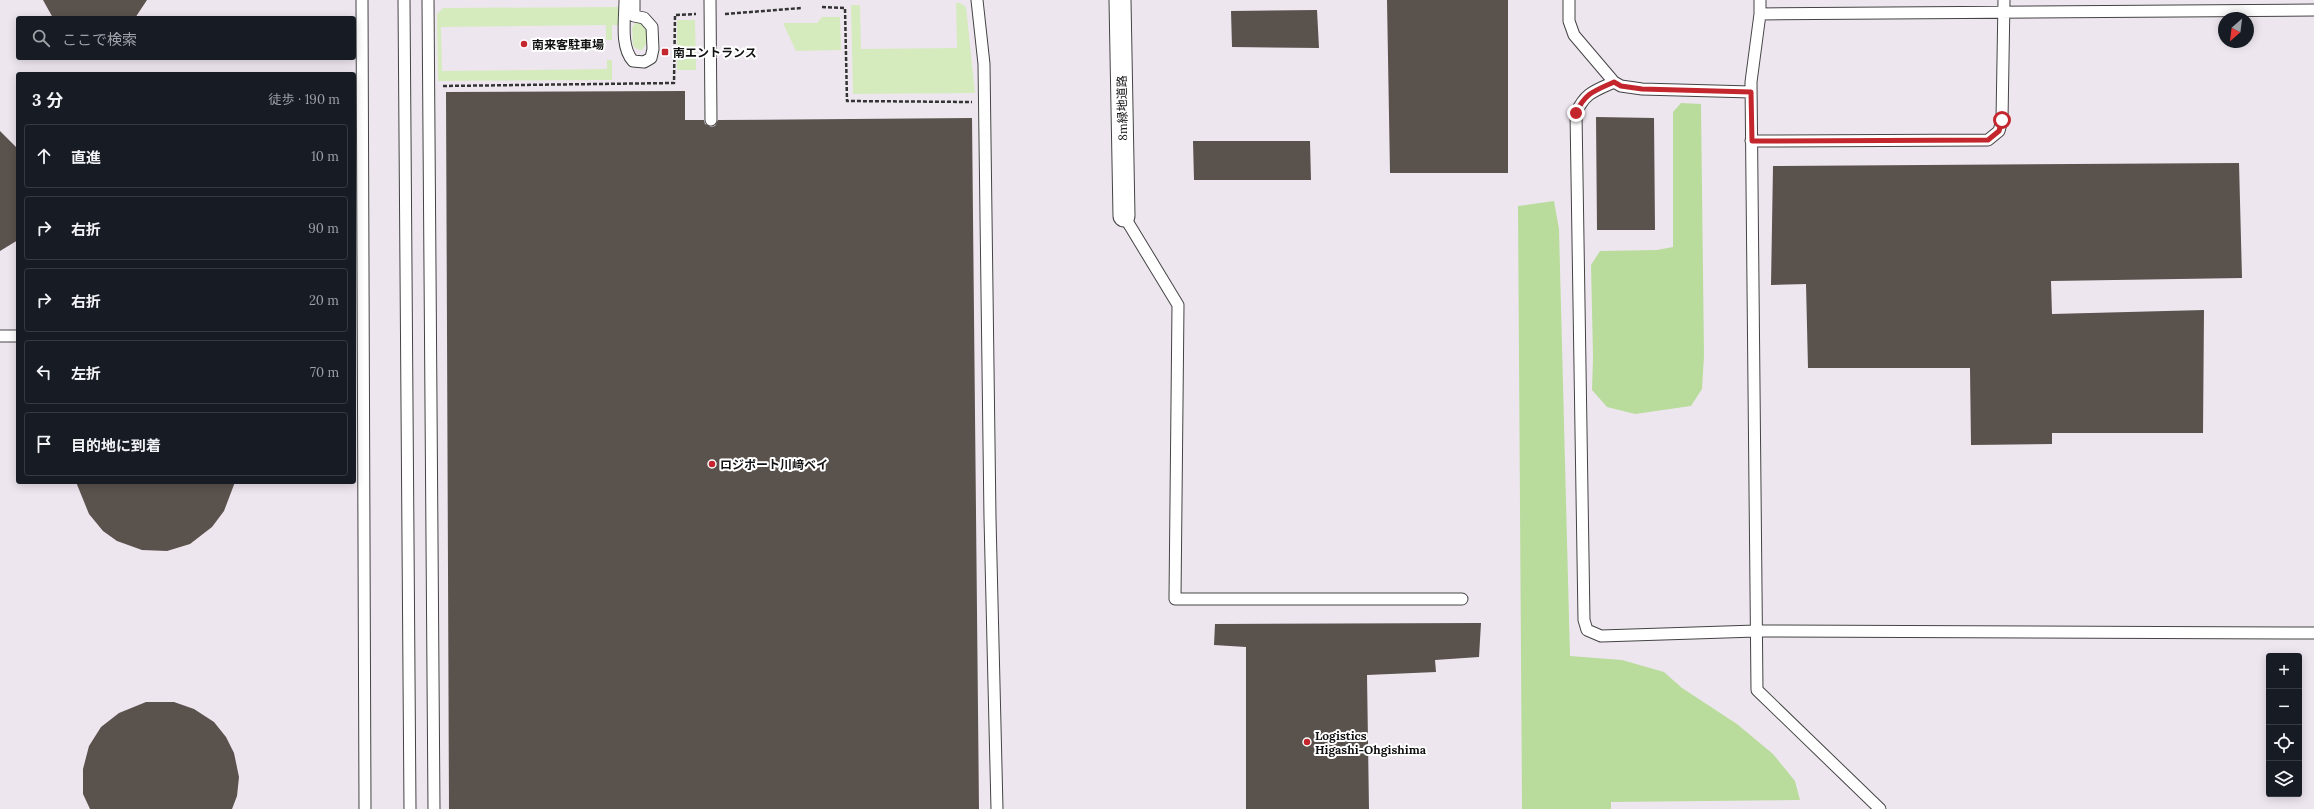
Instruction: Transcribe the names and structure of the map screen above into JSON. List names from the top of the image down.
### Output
{
  "streets": {
    "street": ["8m緑地道路"]
  },
  "places": {
    "other": ["南来客駐車場", "ロジポート川﨑ベイ", "Logistics Higashi-Ohgishima"],
    "transit": ["南エントランス"]
  },
  "north": "bottom left",
  "page": {
    "search": "ここで検索",
    "heading": ["3 分", "徒歩 · 190 m"],
    "list": [
      ["直進", "10 m"],
      ["右折", "90 m"],
      ["右折", "20 m"],
      ["左折", "70 m"],
      "目的地に到着"
    ],
    "map_buttons": ["+", "−"]
  }
}
